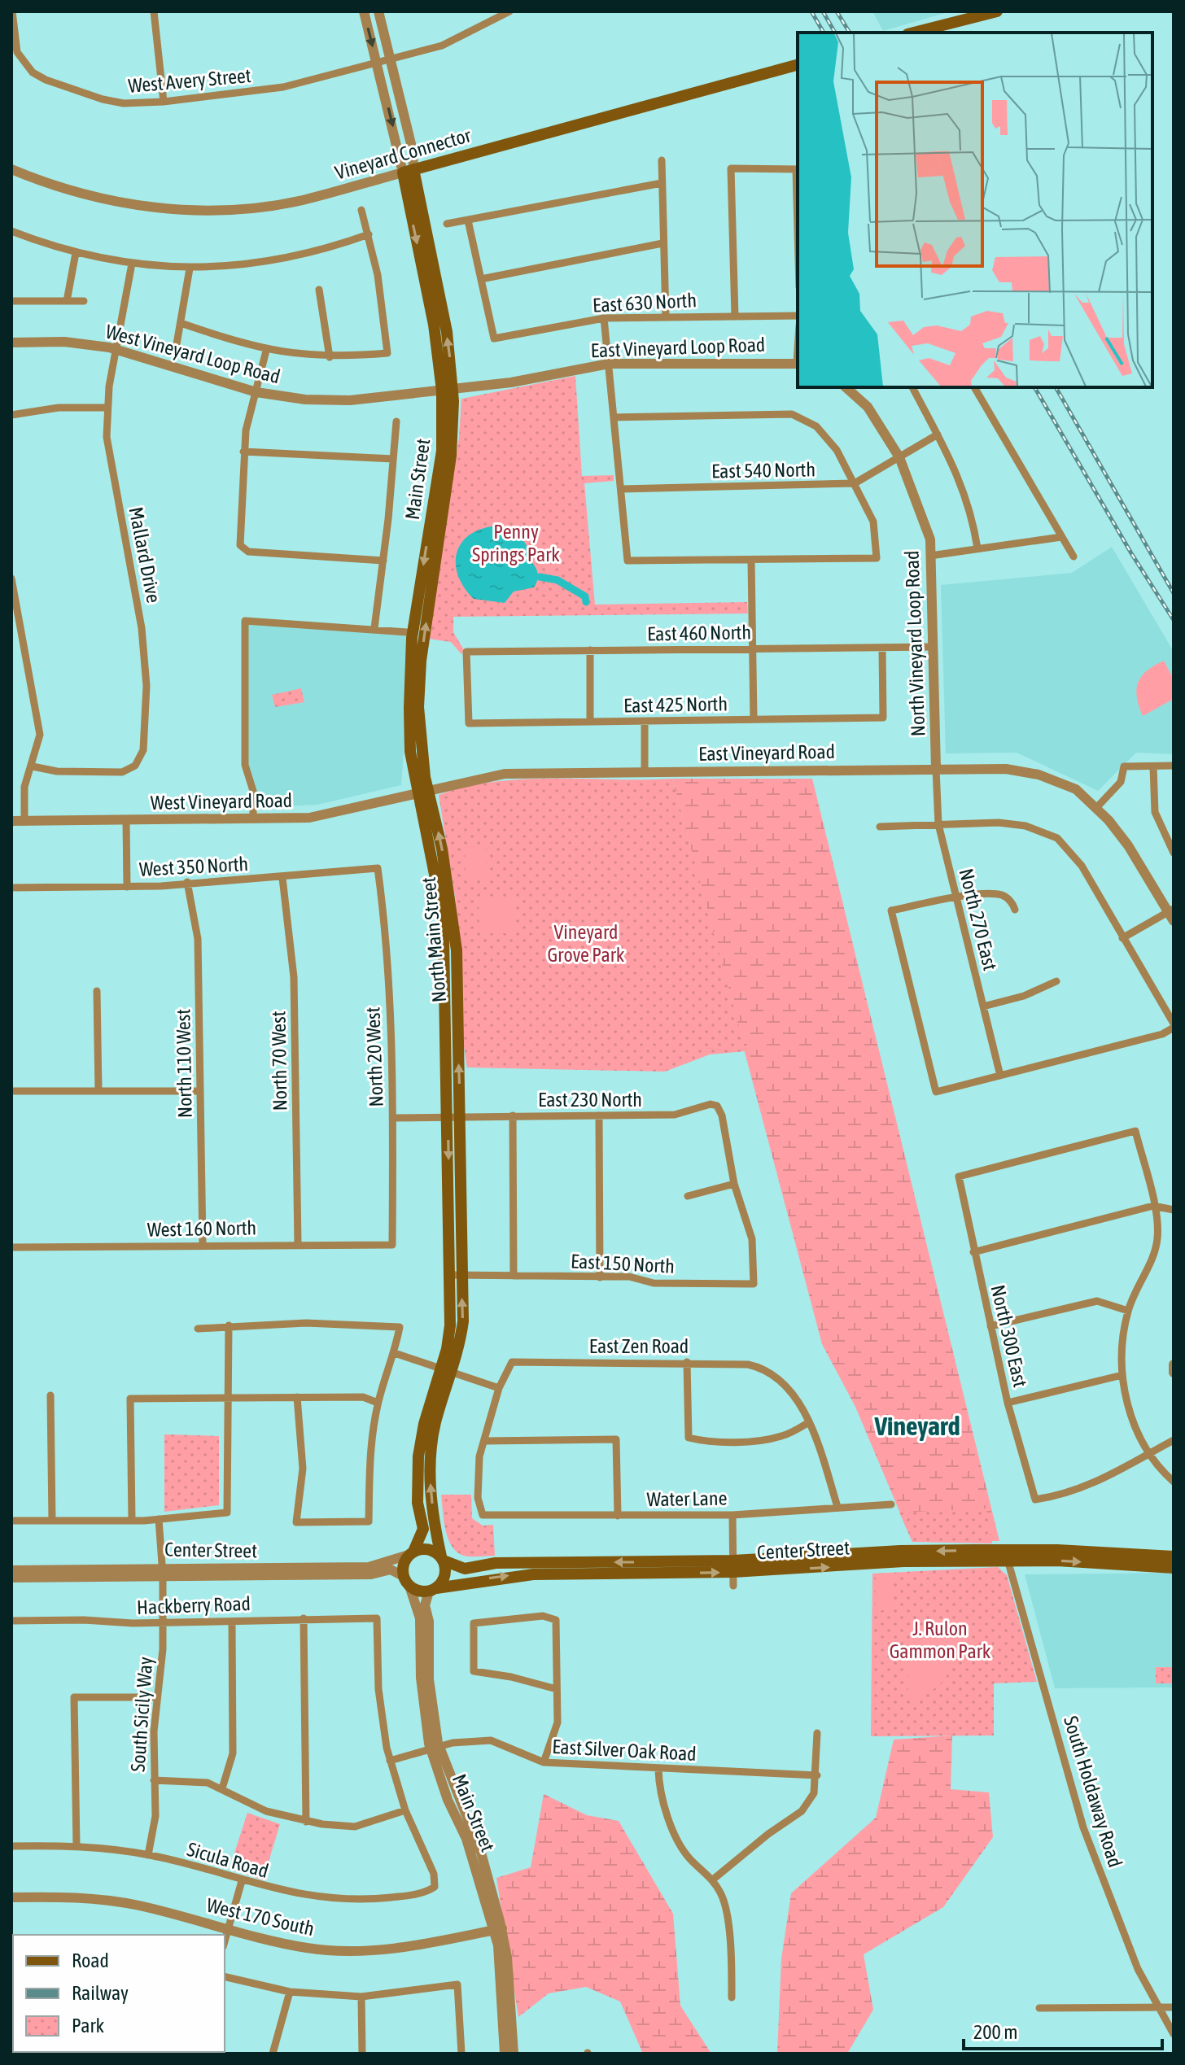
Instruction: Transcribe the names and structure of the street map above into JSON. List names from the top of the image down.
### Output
{
  "streets": {
    "main road": [
      "Vineyard Connector",
      "Main Street",
      "North Main Street",
      "Center Street"
    ],
    "street": [
      "West Avery Street",
      "East 630 North",
      "East Vineyard Loop Road",
      "West Vineyard Loop Road",
      "East 540 North",
      "Mallard Drive",
      "East 460 North",
      "North Vineyard Loop Road",
      "East 425 North",
      "East Vineyard Road",
      "West Vineyard Road",
      "West 350 North",
      "North 270 East",
      "North 20 West",
      "North 70 West",
      "North 110 West",
      "East 230 North",
      "West 160 North",
      "East 150 North",
      "North 300 East",
      "East Zen Road",
      "Water Lane",
      "Hackberry Road",
      "South Sicily Way",
      "East Silver Oak Road",
      "South Holdaway Road",
      "Sicula Road",
      "West 170 South"
    ]
  },
  "crossings": [
    ["Vineyard Connector", "Main Street"],
    ["East Vineyard Loop Road", "West Vineyard Loop Road"],
    ["East Vineyard Loop Road", "Main Street"],
    ["West Vineyard Loop Road", "Main Street"],
    ["West Vineyard Loop Road", "Mallard Drive"],
    ["East 540 North", "North Vineyard Loop Road"],
    ["Main Street", "East Vineyard Road"],
    ["Main Street", "West Vineyard Road"],
    ["Main Street", "North Main Street"],
    ["Main Street", "Center Street"],
    ["Main Street", "East Silver Oak Road"],
    ["Main Street", "West 170 South"],
    ["East 460 North", "North Vineyard Loop Road"],
    ["East 460 North", "East 425 North"],
    ["North Vineyard Loop Road", "East Vineyard Road"],
    ["North Vineyard Loop Road", "North 270 East"],
    ["East Vineyard Road", "West Vineyard Road"],
    ["East Vineyard Road", "North 270 East"],
    ["East Vineyard Road", "North Main Street"],
    ["West Vineyard Road", "North Main Street"],
    ["West 350 North", "North 20 West"],
    ["West 350 North", "North 70 West"],
    ["West 350 North", "North 110 West"],
    ["North Main Street", "East 230 North"],
    ["North Main Street", "East 150 North"],
    ["North Main Street", "Center Street"],
    ["North 20 West", "East 230 North"],
    ["North 20 West", "West 160 North"],
    ["North 70 West", "West 160 North"],
    ["North 110 West", "West 160 North"],
    ["East 230 North", "East 150 North"],
    ["Center Street", "South Sicily Way"],
    ["Center Street", "South Holdaway Road"],
    ["Hackberry Road", "South Sicily Way"],
    ["Hackberry Road", "East Silver Oak Road"],
    ["South Sicily Way", "Sicula Road"]
  ],
  "districts": ["Vineyard"],
  "parks": ["Penny Springs Park", "Vineyard Grove Park", "J. Rulon Gammon Park"],
  "legend": ["Road", "Railway", "Park"],
  "scale_bar": "200 m"
}
